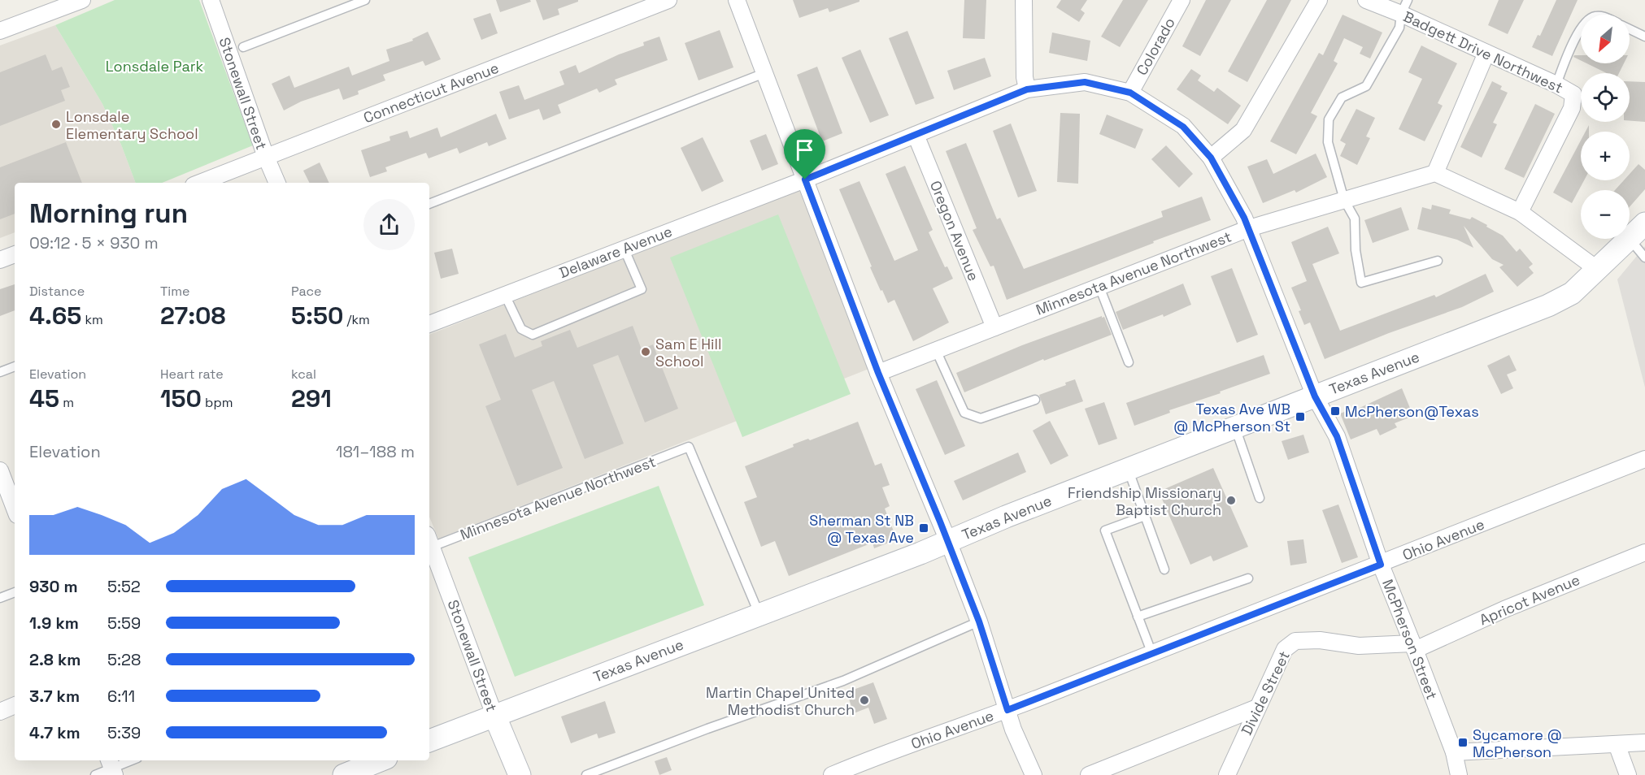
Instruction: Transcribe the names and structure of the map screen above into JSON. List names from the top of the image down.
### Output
{
  "streets": {
    "street": [
      "Colorado",
      "Badgett Drive Northwest",
      "Connecticut Avenue",
      "Stonewall Street",
      "Oregon Avenue",
      "Delaware Avenue",
      "Minnesota Avenue Northwest",
      "Texas Avenue",
      "Ohio Avenue",
      "Apricot Avenue",
      "McPherson Street",
      "Divide Street"
    ]
  },
  "crossings": [
    ["Colorado", "Delaware Avenue"],
    ["Colorado", "McPherson Street"],
    ["Connecticut Avenue", "Stonewall Street"],
    ["Stonewall Street", "Texas Avenue"],
    ["Oregon Avenue", "Delaware Avenue"],
    ["Oregon Avenue", "Minnesota Avenue Northwest"],
    ["Delaware Avenue", "McPherson Street"],
    ["Minnesota Avenue Northwest", "Texas Avenue"],
    ["Minnesota Avenue Northwest", "McPherson Street"],
    ["Texas Avenue", "McPherson Street"],
    ["Ohio Avenue", "McPherson Street"],
    ["Apricot Avenue", "McPherson Street"],
    ["Apricot Avenue", "Divide Street"],
    ["McPherson Street", "Divide Street"]
  ],
  "parks": ["Lonsdale Park"],
  "places": {
    "other": [
      "Lonsdale Elementary School",
      "Sam E Hill School",
      "Friendship Missionary Baptist Church",
      "Martin Chapel United Methodist Church"
    ],
    "transit": [
      "McPherson@Texas",
      "Texas Ave WB @ McPherson St",
      "Sherman St NB @ Texas Ave",
      "Sycamore @ McPherson"
    ]
  },
  "north": "bottom left",
  "page": {
    "map_buttons": ["+", "−"],
    "heading": ["Morning run", "09:12 · 5 × 930 m"],
    "stats": [
      ["Distance", "4.65 km"],
      ["Time", "27:08"],
      ["Pace", "5:50 /km"],
      ["Elevation", "45 m"],
      ["Heart rate", "150 bpm"],
      ["kcal", "291"]
    ],
    "chart": ["Elevation", "181–188 m"],
    "list": [
      {
        "name": "930 m",
        "note": "5:52"
      },
      {
        "name": "1.9 km",
        "note": "5:59"
      },
      {
        "name": "2.8 km",
        "note": "5:28"
      },
      {
        "name": "3.7 km",
        "note": "6:11"
      },
      {
        "name": "4.7 km",
        "note": "5:39"
      }
    ]
  }
}
